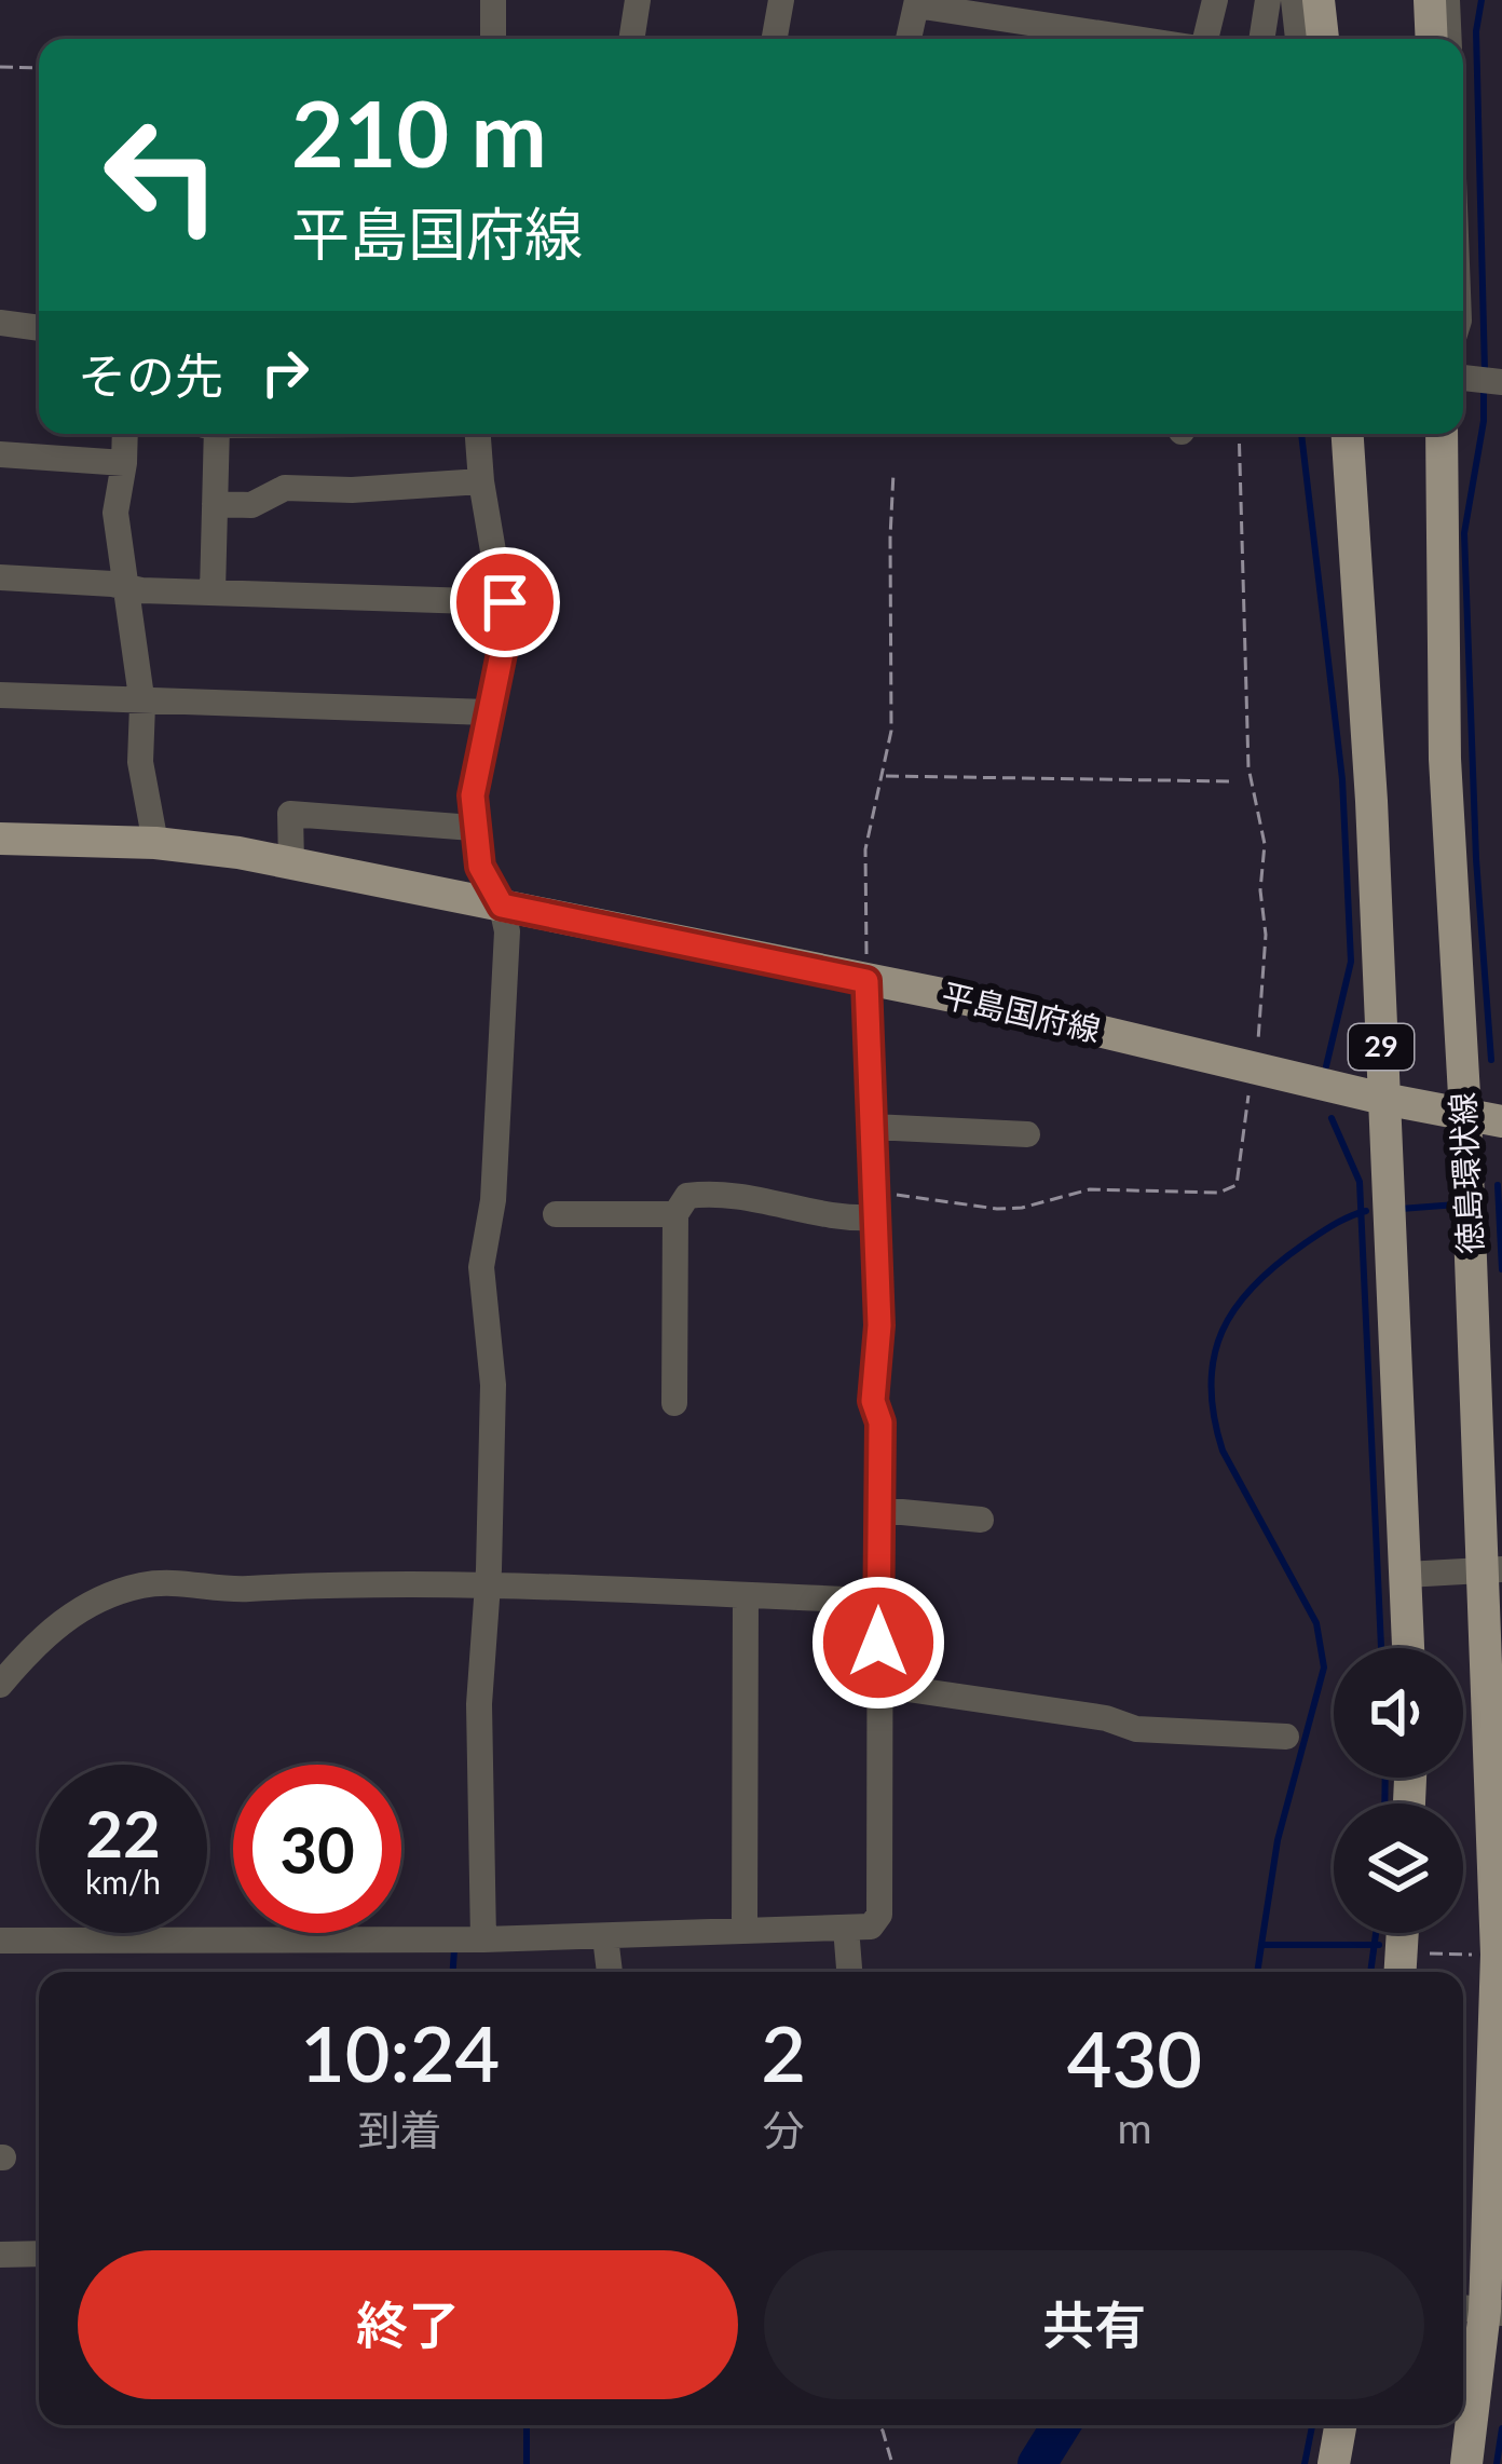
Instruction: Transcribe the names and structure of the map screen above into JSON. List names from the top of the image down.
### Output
{
  "streets": {
    "main road": ["平島国府線", "29", "徳島環状線"]
  },
  "crossings": [
    ["平島国府線", "29"],
    ["平島国府線", "徳島環状線"]
  ],
  "page": {
    "turn": ["210 m", "平島国府線"],
    "then": "その先",
    "speed": "22 km/h",
    "limit": "30",
    "eta": [
      "10:24",
      "到着",
      "2",
      "分",
      "430",
      "m"
    ],
    "buttons": ["終了", "共有"]
  }
}
